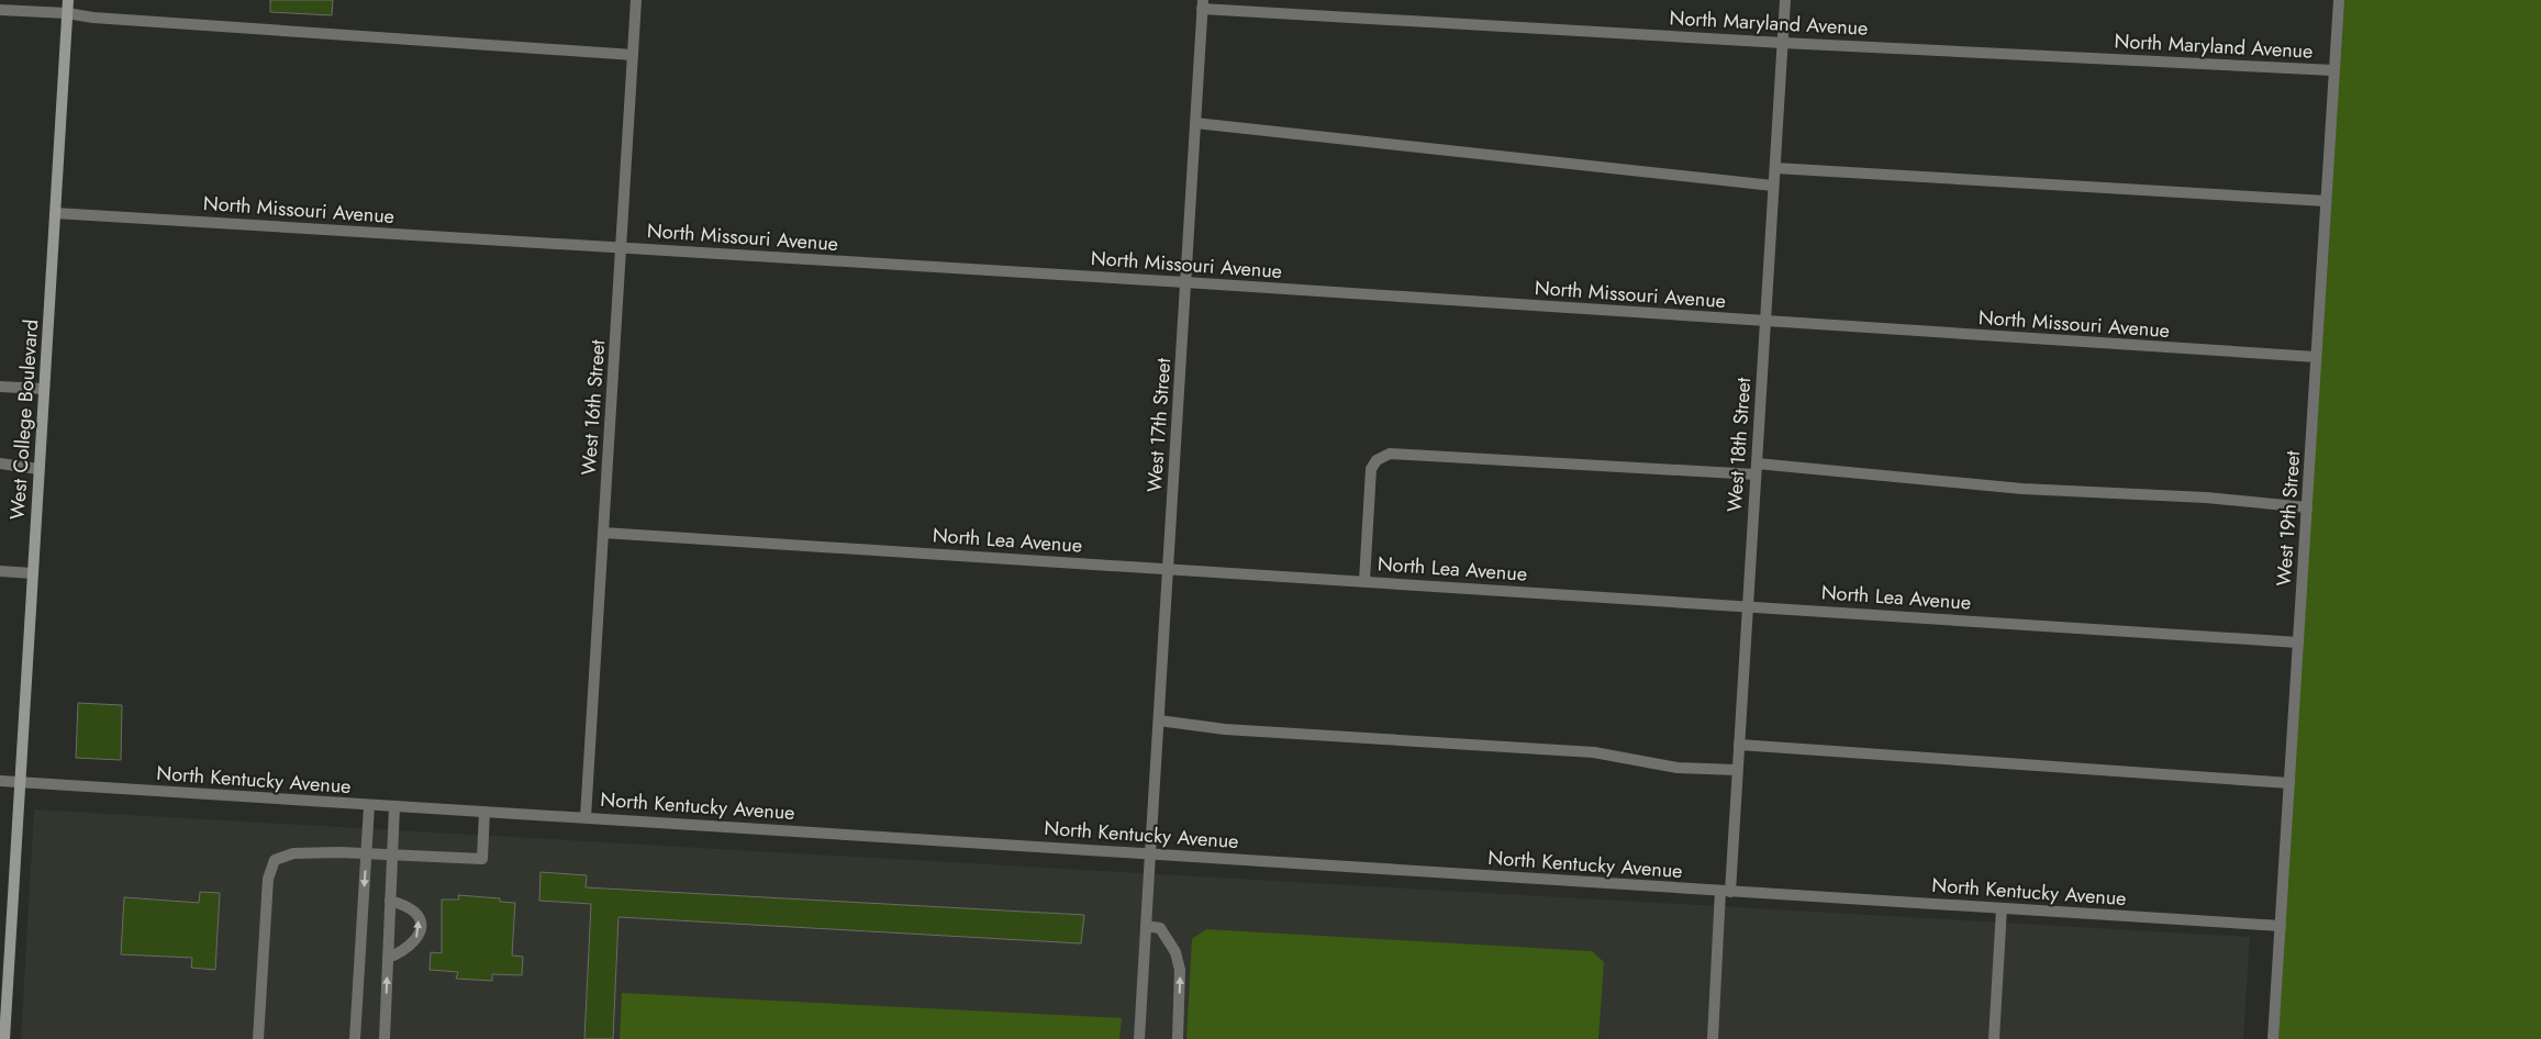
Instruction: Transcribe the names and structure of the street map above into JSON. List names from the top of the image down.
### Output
{
  "streets": {
    "main road": ["West College Boulevard"],
    "street": [
      "North Maryland Avenue",
      "North Missouri Avenue",
      "West 16th Street",
      "West 17th Street",
      "West 18th Street",
      "West 19th Street",
      "North Lea Avenue",
      "North Kentucky Avenue"
    ]
  },
  "crossings": [
    ["North Maryland Avenue", "West 17th Street"],
    ["North Maryland Avenue", "West 18th Street"],
    ["North Maryland Avenue", "West 19th Street"],
    ["North Missouri Avenue", "West 16th Street"],
    ["North Missouri Avenue", "West College Boulevard"],
    ["North Missouri Avenue", "West 17th Street"],
    ["North Missouri Avenue", "West 18th Street"],
    ["North Missouri Avenue", "West 19th Street"],
    ["West 16th Street", "North Lea Avenue"],
    ["West 16th Street", "North Kentucky Avenue"],
    ["West College Boulevard", "North Kentucky Avenue"],
    ["West 17th Street", "North Lea Avenue"],
    ["West 17th Street", "North Kentucky Avenue"],
    ["West 18th Street", "North Lea Avenue"],
    ["West 18th Street", "North Kentucky Avenue"],
    ["West 19th Street", "North Lea Avenue"],
    ["West 19th Street", "North Kentucky Avenue"]
  ]
}
